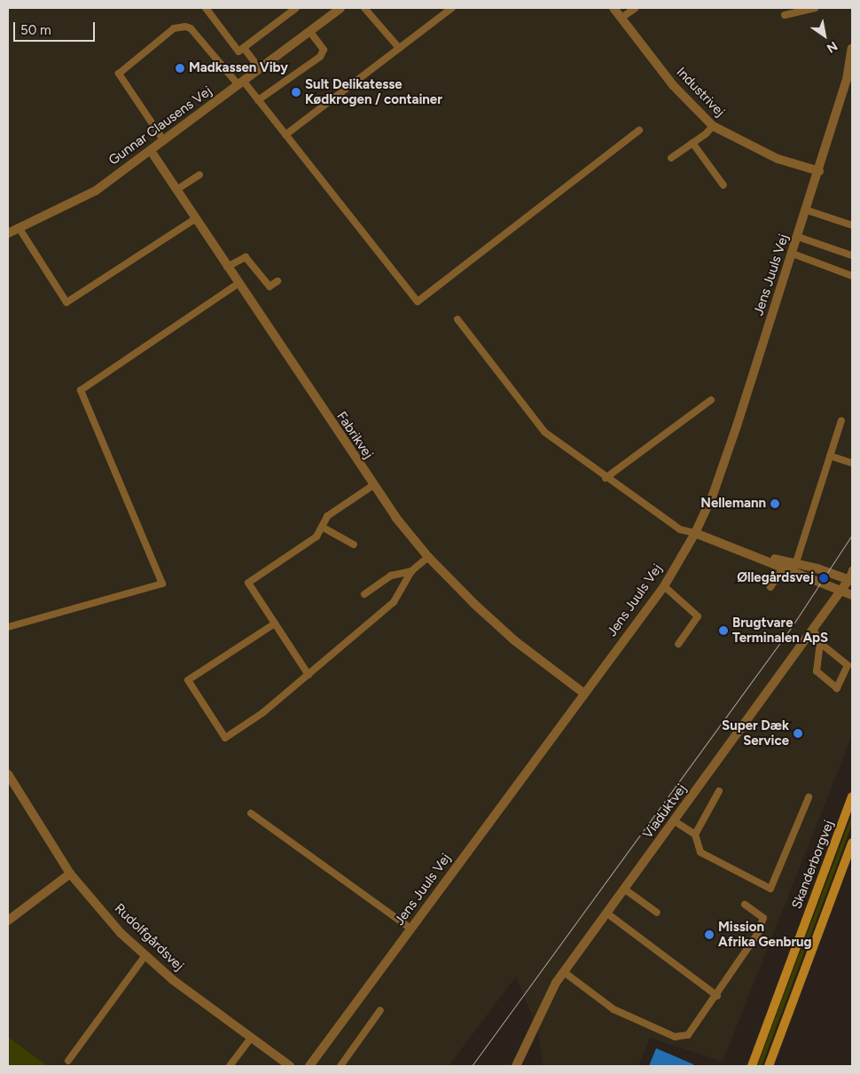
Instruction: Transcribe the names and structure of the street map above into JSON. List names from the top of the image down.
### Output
{
  "streets": {
    "main road": ["Skanderborgvej"],
    "street": [
      "Industrivej",
      "Gunnar Clausens Vej",
      "Jens Juuls Vej",
      "Fabrikvej",
      "Viaduktvej",
      "Rudolfgårdsvej"
    ]
  },
  "crossings": [
    ["Industrivej", "Jens Juuls Vej"],
    ["Gunnar Clausens Vej", "Fabrikvej"],
    ["Jens Juuls Vej", "Fabrikvej"]
  ],
  "places": [
    "Madkassen Viby",
    "Sult Delikatesse Kødkrogen / container",
    "Nellemann",
    "Øllegårdsvej",
    "Brugtvare Terminalen ApS",
    "Super Dæk Service",
    "Mission Afrika Genbrug"
  ],
  "scale_bar": "50 m",
  "north": "bottom right"
}
